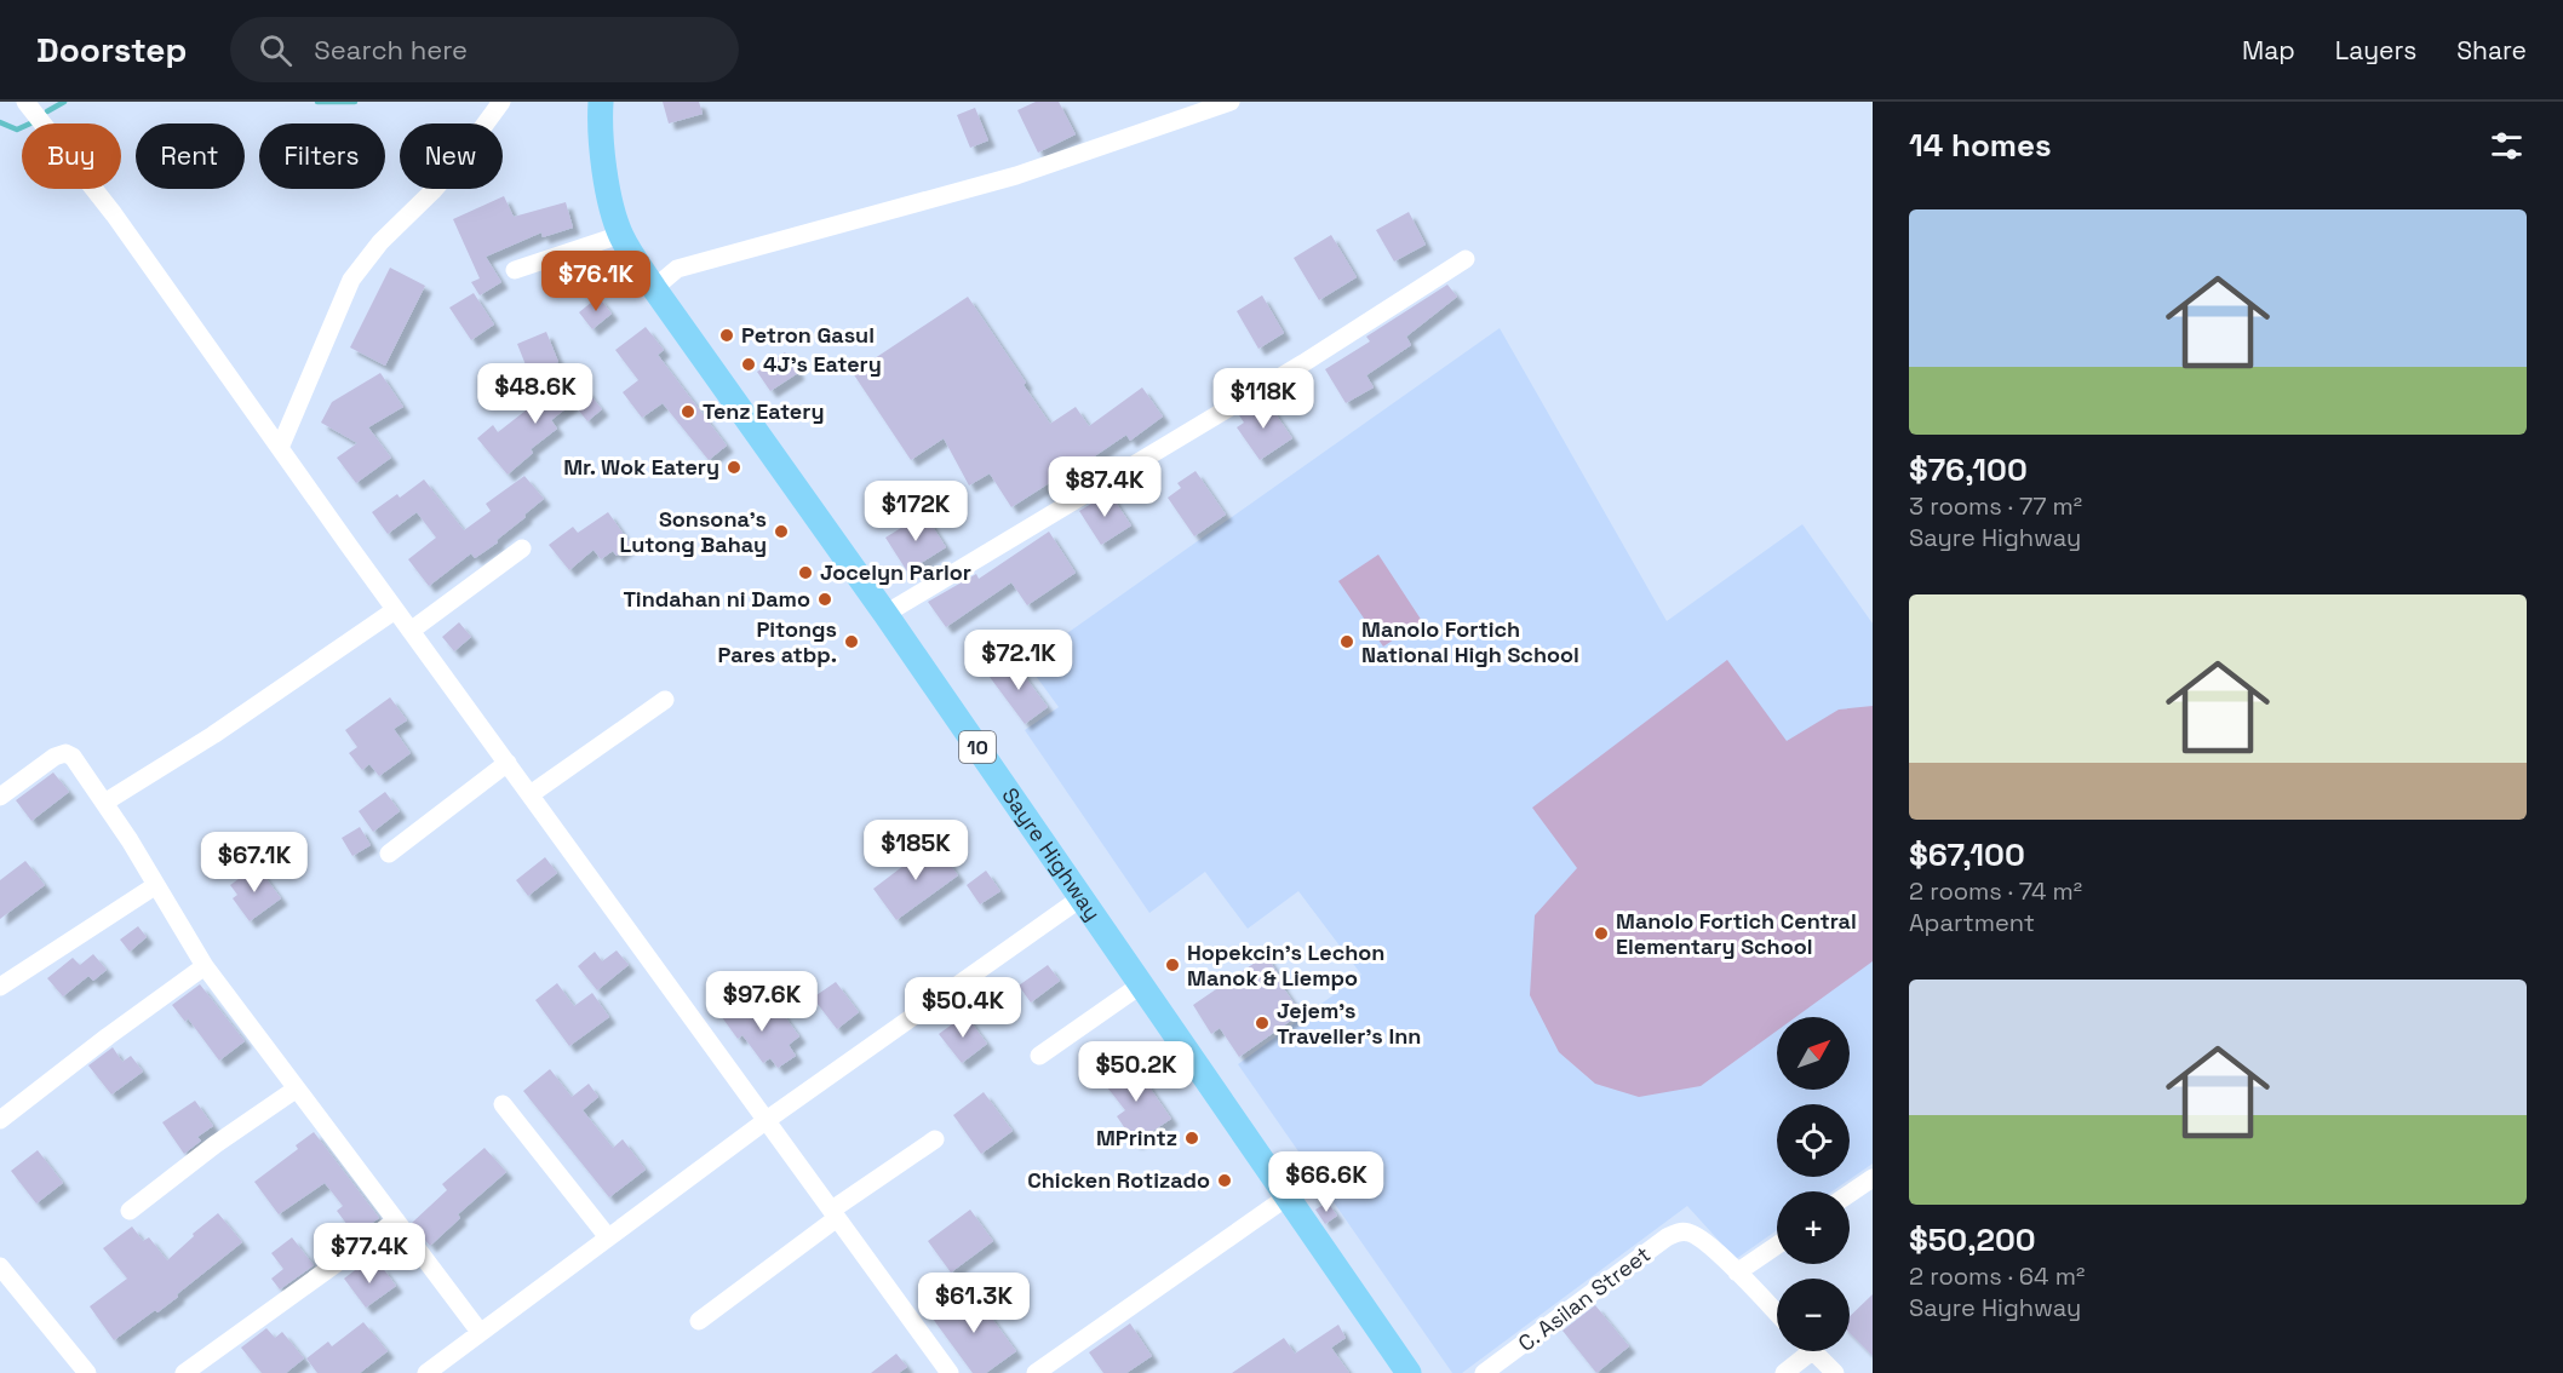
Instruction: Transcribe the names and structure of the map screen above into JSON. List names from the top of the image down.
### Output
{
  "streets": {
    "highway": ["10", "Sayre Highway"],
    "street": ["C. Asilan Street"]
  },
  "places": [
    "Petron Gasul",
    "4J's Eatery",
    "Tenz Eatery",
    "Mr. Wok Eatery",
    "Sonsona's Lutong Bahay",
    "Jocelyn Parlor",
    "Tindahan ni Damo",
    "Pitongs Pares atbp.",
    "Manolo Fortich National High School",
    "Manolo Fortich Central Elementary School",
    "Hopekcin's Lechon Manok & Liempo",
    "Jejem's Traveller's Inn",
    "MPrintz",
    "Chicken Rotizado"
  ],
  "north": "top right",
  "page": {
    "header": "Doorstep",
    "search": "Search here",
    "nav": ["Map", "Layers", "Share"],
    "heading": "14 homes",
    "chip": [
      "Buy",
      "Rent",
      "Filters",
      "New"
    ],
    "list": [
      {
        "name": "$76,100",
        "note": "3 rooms · 77 m² · Sayre Highway"
      },
      {
        "name": "$67,100",
        "note": "2 rooms · 74 m² · Apartment"
      },
      {
        "name": "$50,200",
        "note": "2 rooms · 64 m² · Sayre Highway"
      }
    ],
    "price": [
      "$76.1K",
      "$48.6K",
      "$118K",
      "$87.4K",
      "$172K",
      "$72.1K",
      "$185K",
      "$67.1K",
      "$97.6K",
      "$50.4K",
      "$50.2K",
      "$66.6K",
      "$77.4K",
      "$61.3K"
    ],
    "map_buttons": ["+", "−"]
  }
}
